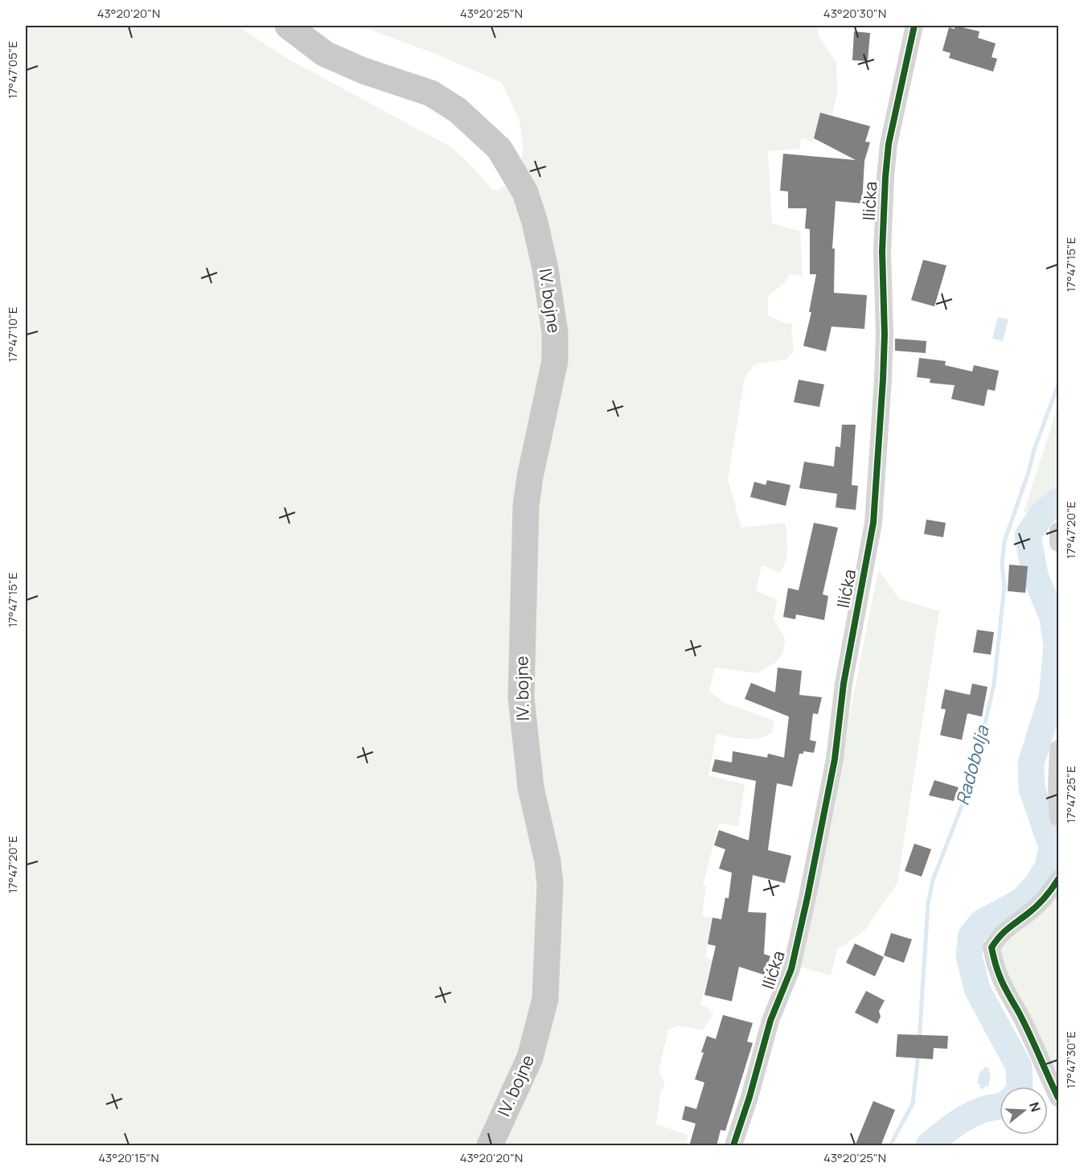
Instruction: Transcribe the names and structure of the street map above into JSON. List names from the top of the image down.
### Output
{
  "streets": {
    "main road": ["IV. bojne"],
    "street": ["Ilićka"]
  },
  "water": ["Radobolja"],
  "north": "right",
  "coordinates": [
    "43°20'20\"N",
    "43°20'25\"N",
    "43°20'30\"N",
    "17°47'05\"E",
    "17°47'15\"E",
    "17°47'10\"E",
    "17°47'20\"E",
    "17°47'25\"E",
    "17°47'30\"E",
    "43°20'15\"N"
  ]
}
